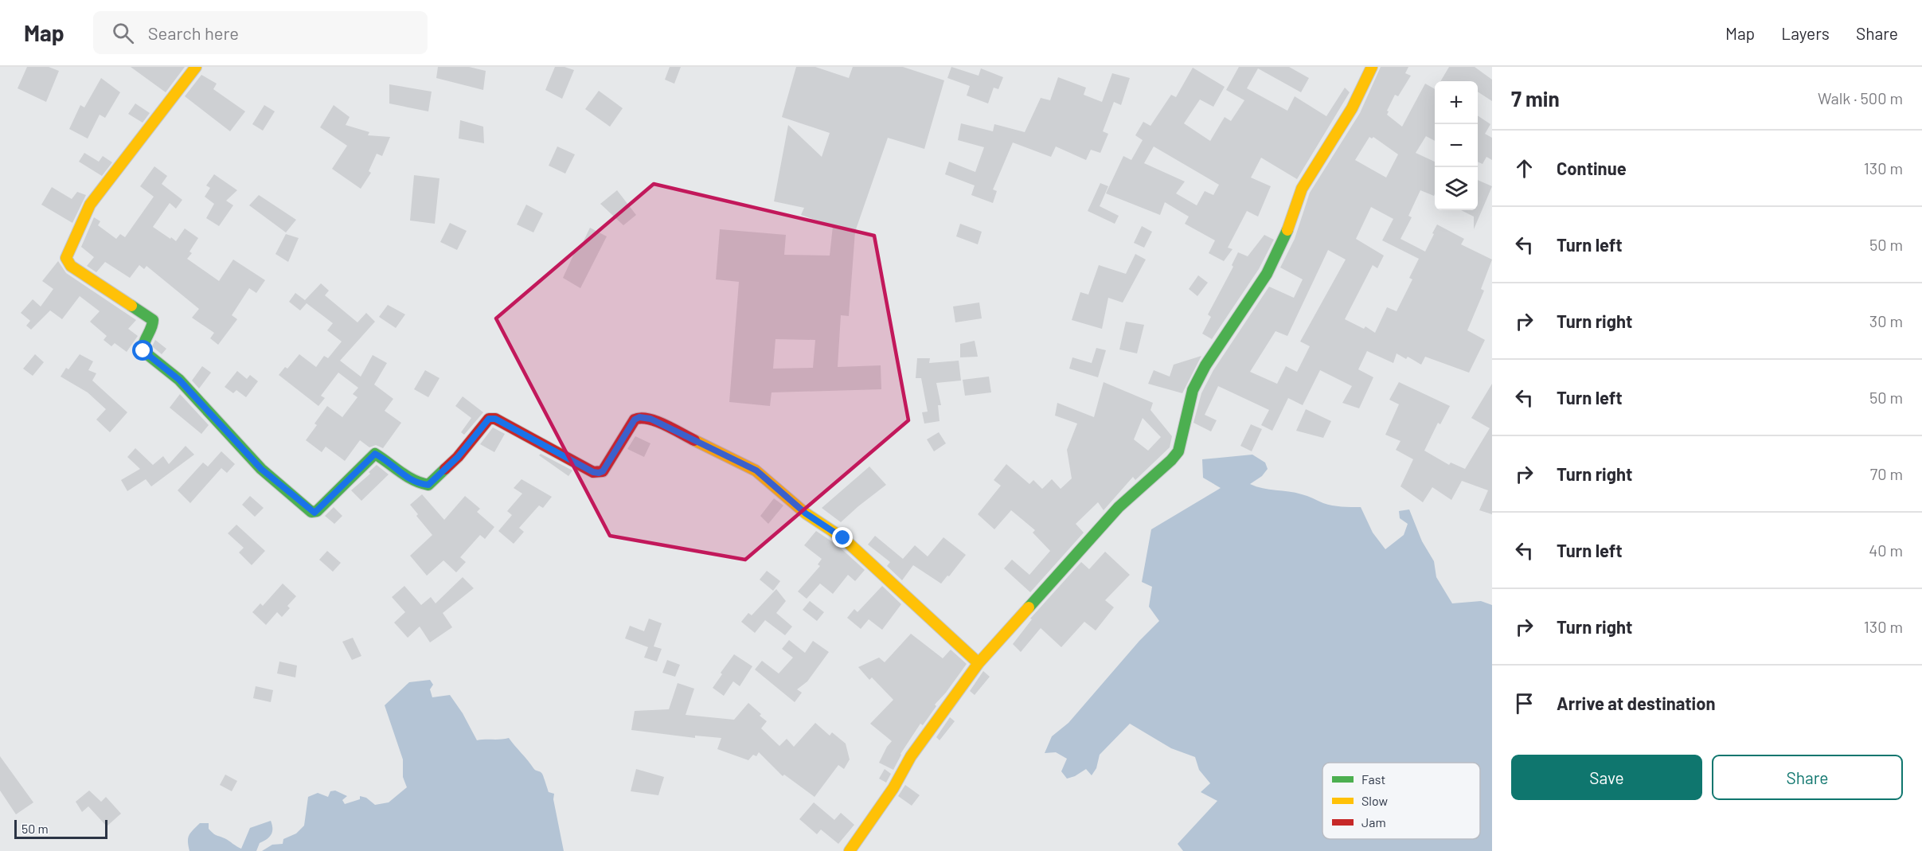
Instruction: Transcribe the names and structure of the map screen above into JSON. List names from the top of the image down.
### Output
{
  "legend": ["Fast", "Slow", "Jam"],
  "scale_bar": "50 m",
  "page": {
    "header": "Map",
    "search": "Search here",
    "nav": ["Map", "Layers", "Share"],
    "heading": ["7 min", "Walk · 500 m"],
    "map_buttons": ["+", "−"],
    "list": [
      ["Continue", "130 m"],
      ["Turn left", "50 m"],
      ["Turn right", "30 m"],
      ["Turn left", "50 m"],
      ["Turn right", "70 m"],
      ["Turn left", "40 m"],
      ["Turn right", "130 m"],
      "Arrive at destination"
    ],
    "buttons": ["Save", "Share"],
    "scale": "50 m"
  }
}
